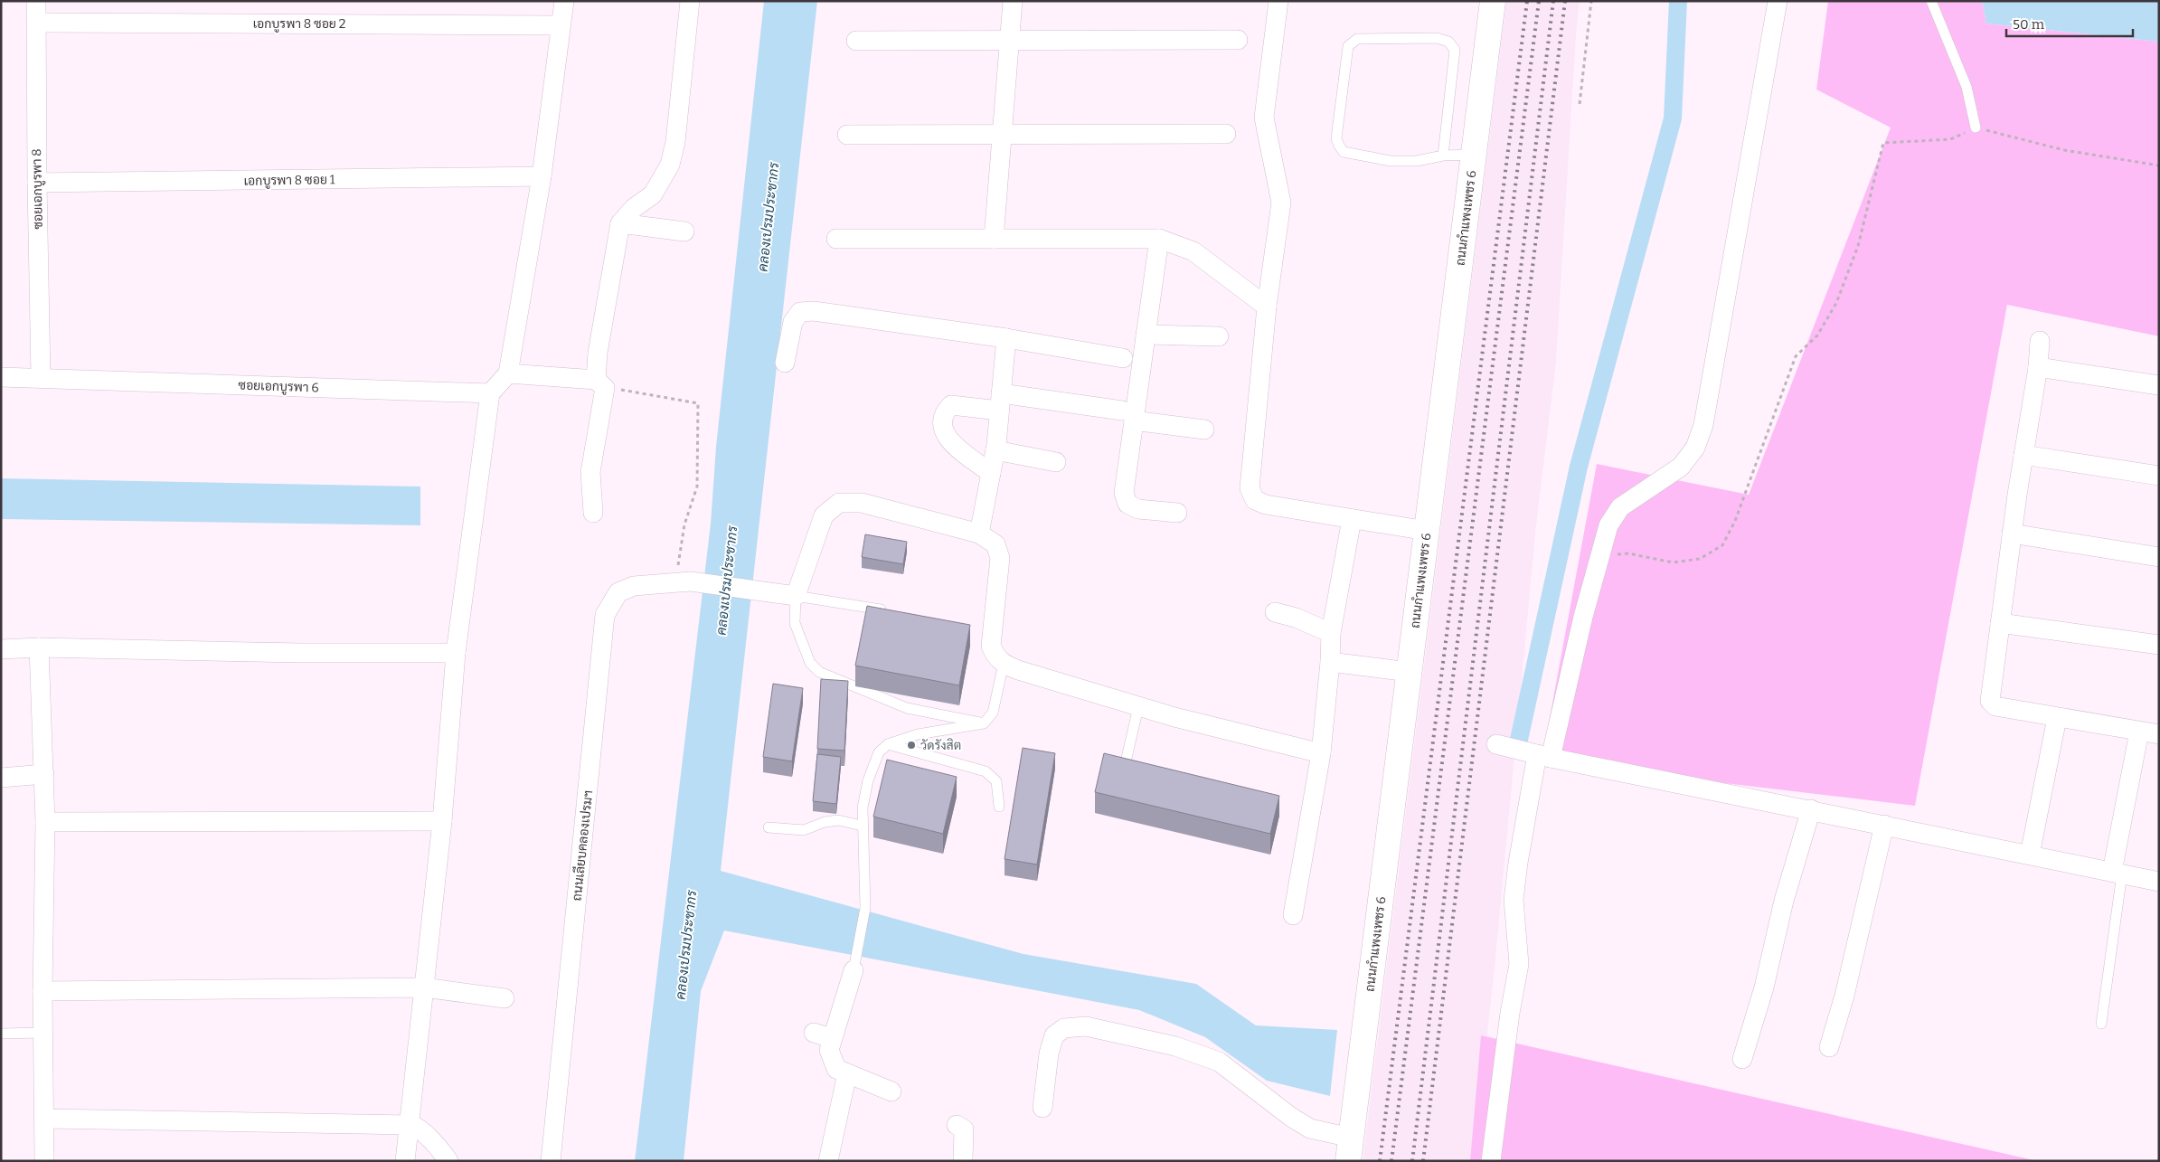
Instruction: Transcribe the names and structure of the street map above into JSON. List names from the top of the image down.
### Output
{
  "streets": {
    "main road": ["ถนนกำแพงเพชร 6"],
    "street": [
      "เอกบูรพา 8 ซอย 2",
      "เอกบูรพา 8 ซอย 1",
      "ซอยเอกบูรพา 8",
      "ซอยเอกบูรพา 6",
      "ถนนเลียบคลองเปรมฯ"
    ]
  },
  "crossings": [
    ["เอกบูรพา 8 ซอย 2", "ซอยเอกบูรพา 8"],
    ["เอกบูรพา 8 ซอย 1", "ซอยเอกบูรพา 8"],
    ["ซอยเอกบูรพา 8", "ซอยเอกบูรพา 6"]
  ],
  "water": ["คลองเปรมประชากร"],
  "places": ["วัดรังสิต"],
  "scale_bar": "50 m"
}
